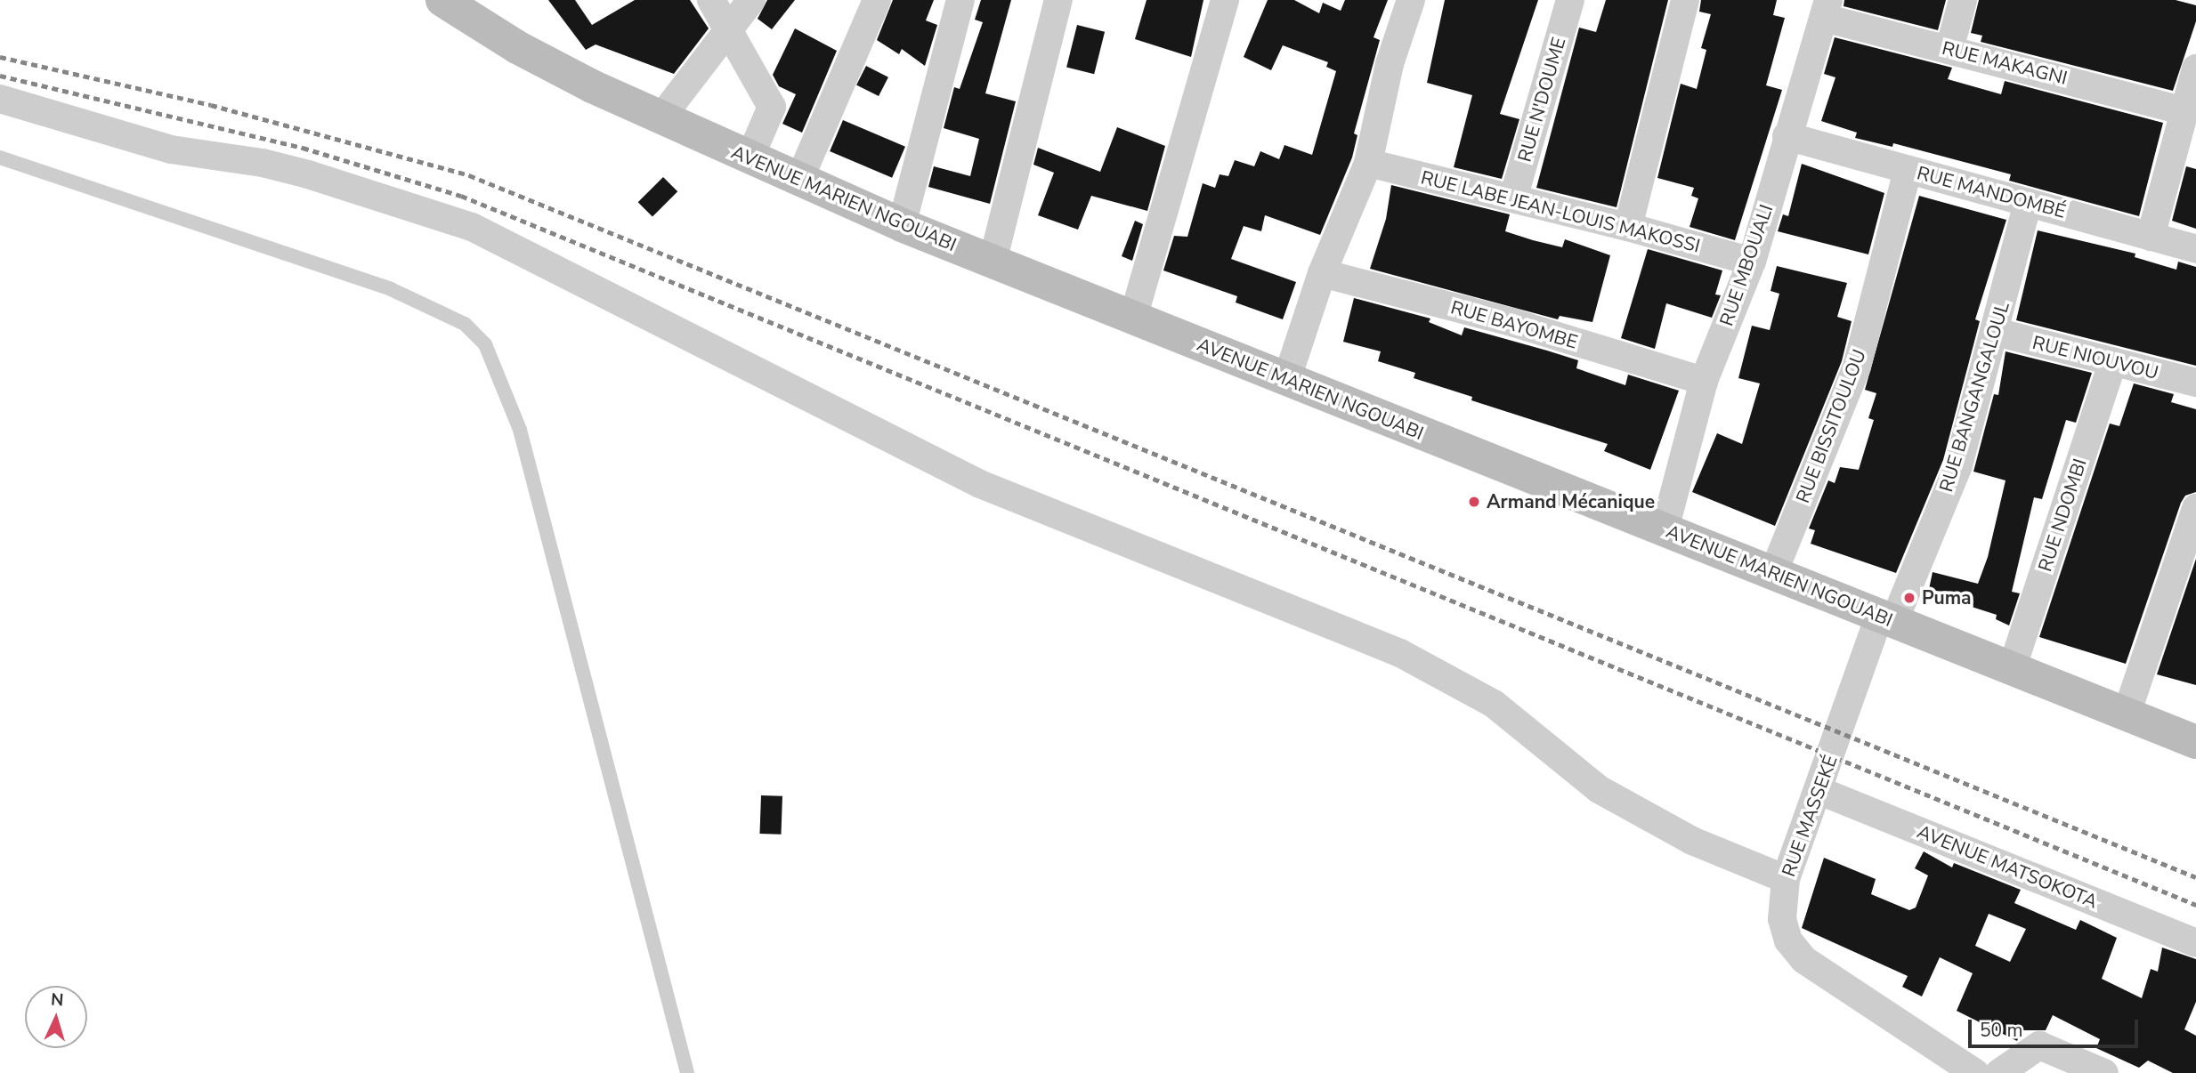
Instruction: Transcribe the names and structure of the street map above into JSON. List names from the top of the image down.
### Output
{
  "streets": {
    "street": [
      "RUE MAKAGNI",
      "RUE N'DOUME",
      "RUE MANDOMBÉ",
      "AVENUE MARIEN NGOUABI",
      "RUE LABE JEAN-LOUIS MAKOSSI",
      "RUE MBOUALI",
      "RUE BAYOMBE",
      "RUE NIOUVOU",
      "RUE BANGANGALOUL",
      "RUE BISSITOULOU",
      "RUE NDOMBI",
      "RUE MASSEKÉ",
      "AVENUE MATSOKOTA"
    ]
  },
  "crossings": [
    ["RUE MAKAGNI", "RUE MBOUALI"],
    ["RUE N'DOUME", "RUE LABE JEAN-LOUIS MAKOSSI"],
    ["RUE MANDOMBÉ", "RUE MBOUALI"],
    ["RUE MANDOMBÉ", "RUE BANGANGALOUL"],
    ["RUE MANDOMBÉ", "RUE BISSITOULOU"],
    ["AVENUE MARIEN NGOUABI", "RUE MBOUALI"],
    ["AVENUE MARIEN NGOUABI", "RUE BANGANGALOUL"],
    ["AVENUE MARIEN NGOUABI", "RUE BISSITOULOU"],
    ["AVENUE MARIEN NGOUABI", "RUE NDOMBI"],
    ["AVENUE MARIEN NGOUABI", "RUE MASSEKÉ"],
    ["RUE LABE JEAN-LOUIS MAKOSSI", "RUE MBOUALI"],
    ["RUE MBOUALI", "RUE BAYOMBE"],
    ["RUE NIOUVOU", "RUE BANGANGALOUL"],
    ["RUE NIOUVOU", "RUE NDOMBI"],
    ["RUE BANGANGALOUL", "RUE MASSEKÉ"],
    ["RUE MASSEKÉ", "AVENUE MATSOKOTA"]
  ],
  "places": ["Armand Mécanique", "Puma"],
  "scale_bar": "50 m",
  "north": "top"
}
